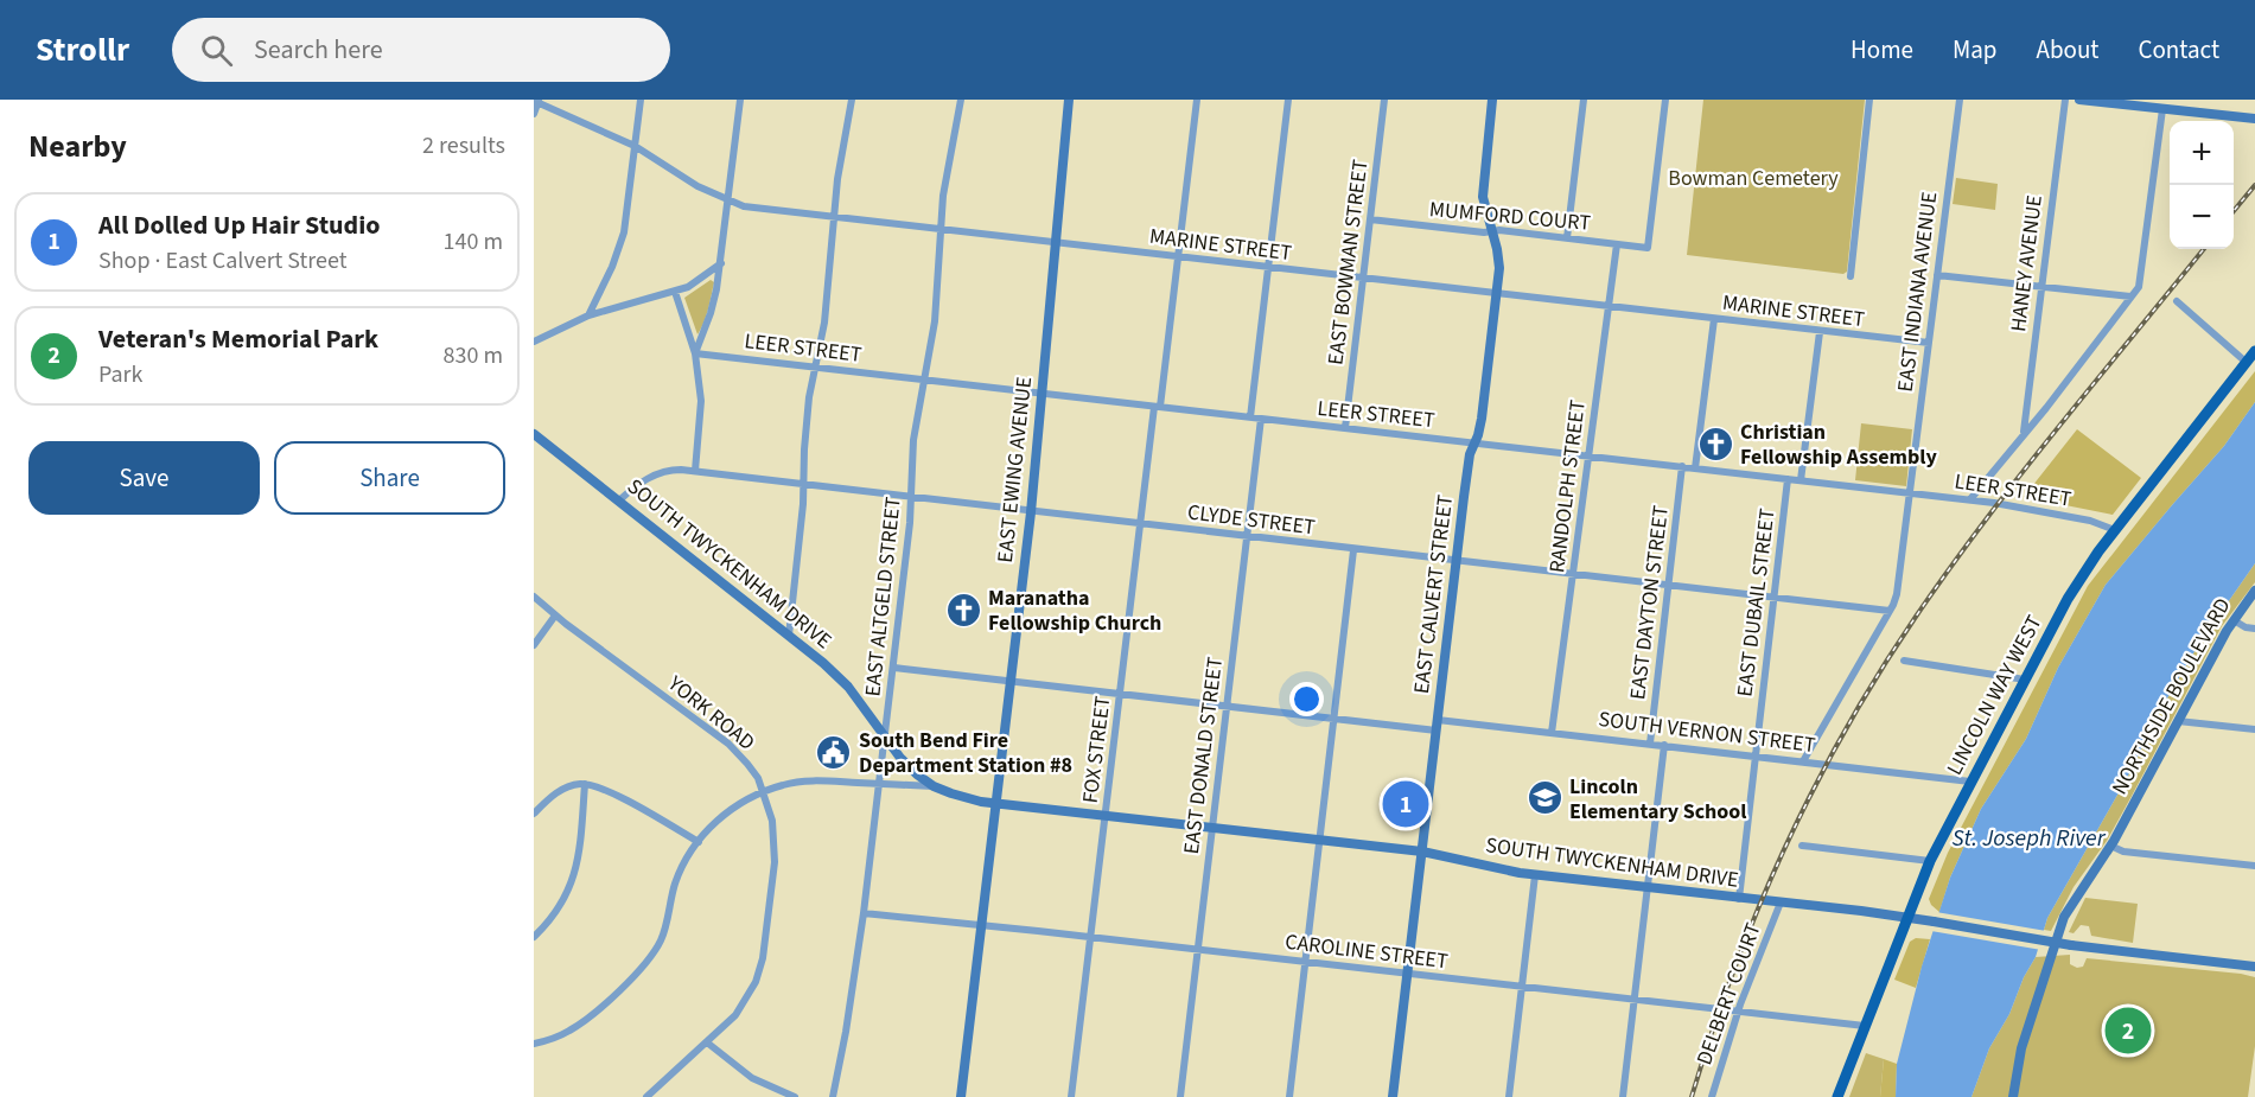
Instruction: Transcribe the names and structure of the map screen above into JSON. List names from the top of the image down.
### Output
{
  "streets": {
    "main road": ["LINCOLN WAY WEST"],
    "street": [
      "MUMFORD COURT",
      "MARINE STREET",
      "EAST BOWMAN STREET",
      "HANEY AVENUE",
      "EAST INDIANA AVENUE",
      "LEER STREET",
      "EAST EWING AVENUE",
      "RANDOLPH STREET",
      "CLYDE STREET",
      "SOUTH TWYCKENHAM DRIVE",
      "EAST CALVERT STREET",
      "EAST ALTGELD STREET",
      "EAST DAYTON STREET",
      "EAST DUBAIL STREET",
      "NORTHSIDE BOULEVARD",
      "YORK ROAD",
      "SOUTH VERNON STREET",
      "FOX STREET",
      "EAST DONALD STREET",
      "CAROLINE STREET",
      "DELBERT COURT"
    ]
  },
  "crossings": [
    ["MUMFORD COURT", "EAST BOWMAN STREET"],
    ["MUMFORD COURT", "RANDOLPH STREET"],
    ["MUMFORD COURT", "EAST CALVERT STREET"],
    ["MARINE STREET", "EAST BOWMAN STREET"],
    ["MARINE STREET", "EAST INDIANA AVENUE"],
    ["MARINE STREET", "EAST EWING AVENUE"],
    ["MARINE STREET", "RANDOLPH STREET"],
    ["MARINE STREET", "EAST CALVERT STREET"],
    ["MARINE STREET", "EAST ALTGELD STREET"],
    ["MARINE STREET", "FOX STREET"],
    ["EAST BOWMAN STREET", "LEER STREET"],
    ["EAST INDIANA AVENUE", "LEER STREET"],
    ["EAST INDIANA AVENUE", "CLYDE STREET"],
    ["EAST INDIANA AVENUE", "SOUTH VERNON STREET"],
    ["LEER STREET", "EAST EWING AVENUE"],
    ["LEER STREET", "RANDOLPH STREET"],
    ["LEER STREET", "EAST CALVERT STREET"],
    ["LEER STREET", "EAST ALTGELD STREET"],
    ["LEER STREET", "EAST DAYTON STREET"],
    ["LEER STREET", "EAST DUBAIL STREET"],
    ["LEER STREET", "LINCOLN WAY WEST"],
    ["LEER STREET", "FOX STREET"],
    ["LEER STREET", "EAST DONALD STREET"],
    ["EAST EWING AVENUE", "CLYDE STREET"],
    ["EAST EWING AVENUE", "SOUTH TWYCKENHAM DRIVE"],
    ["EAST EWING AVENUE", "SOUTH VERNON STREET"],
    ["EAST EWING AVENUE", "CAROLINE STREET"],
    ["RANDOLPH STREET", "CLYDE STREET"],
    ["RANDOLPH STREET", "SOUTH VERNON STREET"],
    ["CLYDE STREET", "SOUTH TWYCKENHAM DRIVE"],
    ["CLYDE STREET", "EAST CALVERT STREET"],
    ["CLYDE STREET", "EAST ALTGELD STREET"],
    ["CLYDE STREET", "EAST DAYTON STREET"],
    ["CLYDE STREET", "EAST DUBAIL STREET"],
    ["CLYDE STREET", "FOX STREET"],
    ["CLYDE STREET", "EAST DONALD STREET"],
    ["SOUTH TWYCKENHAM DRIVE", "EAST CALVERT STREET"],
    ["SOUTH TWYCKENHAM DRIVE", "EAST ALTGELD STREET"],
    ["SOUTH TWYCKENHAM DRIVE", "EAST DUBAIL STREET"],
    ["SOUTH TWYCKENHAM DRIVE", "LINCOLN WAY WEST"],
    ["SOUTH TWYCKENHAM DRIVE", "FOX STREET"],
    ["SOUTH TWYCKENHAM DRIVE", "EAST DONALD STREET"],
    ["SOUTH TWYCKENHAM DRIVE", "DELBERT COURT"],
    ["EAST CALVERT STREET", "SOUTH VERNON STREET"],
    ["EAST CALVERT STREET", "CAROLINE STREET"],
    ["EAST ALTGELD STREET", "SOUTH VERNON STREET"],
    ["EAST ALTGELD STREET", "CAROLINE STREET"],
    ["EAST DAYTON STREET", "SOUTH VERNON STREET"],
    ["EAST DUBAIL STREET", "SOUTH VERNON STREET"],
    ["LINCOLN WAY WEST", "SOUTH VERNON STREET"],
    ["LINCOLN WAY WEST", "CAROLINE STREET"],
    ["SOUTH VERNON STREET", "FOX STREET"],
    ["SOUTH VERNON STREET", "EAST DONALD STREET"],
    ["FOX STREET", "CAROLINE STREET"],
    ["EAST DONALD STREET", "CAROLINE STREET"],
    ["CAROLINE STREET", "DELBERT COURT"]
  ],
  "water": ["St. Joseph River"],
  "parks": ["Bowman Cemetery"],
  "places": {
    "church": ["Christian Fellowship Assembly", "Maranatha Fellowship Church"],
    "public building": ["South Bend Fire Department Station #8"],
    "school or university": ["Lincoln Elementary School"]
  },
  "page": {
    "header": "Strollr",
    "search": "Search here",
    "nav": [
      "Home",
      "Map",
      "About",
      "Contact"
    ],
    "heading": ["Nearby", "2 results"],
    "map_buttons": ["+", "−"],
    "list": [
      {
        "mark": "1",
        "name": "All Dolled Up Hair Studio",
        "note": "Shop · East Calvert Street",
        "value": "140 m"
      },
      {
        "mark": "2",
        "name": "Veteran's Memorial Park",
        "note": "Park",
        "value": "830 m"
      }
    ],
    "buttons": ["Save", "Share"],
    "pins": ["1", "2"]
  }
}
